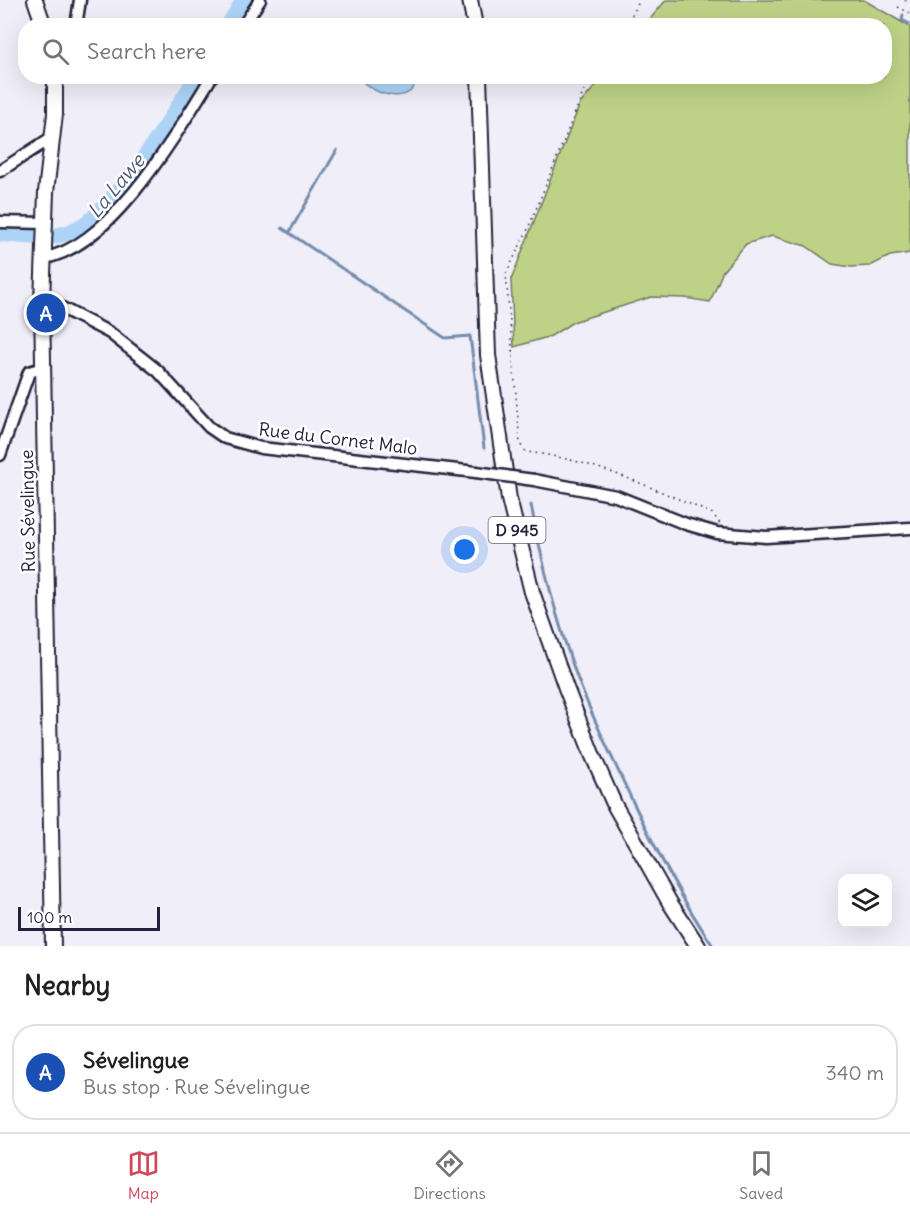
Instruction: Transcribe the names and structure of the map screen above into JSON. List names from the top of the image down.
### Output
{
  "streets": {
    "main road": ["Rue Sévelingue", "D 945"],
    "street": ["Rue du Cornet Malo"]
  },
  "crossings": [
    ["Rue du Cornet Malo", "Rue Sévelingue"]
  ],
  "water": ["La Lawe"],
  "scale_bar": "100 m",
  "page": {
    "search": "Search here",
    "pins": "A",
    "scale": "100 m",
    "heading": "Nearby",
    "list": [
      {
        "mark": "A",
        "name": "Sévelingue",
        "note": "Bus stop · Rue Sévelingue",
        "value": "340 m"
      }
    ],
    "nav": ["Map", "Directions", "Saved"]
  }
}
